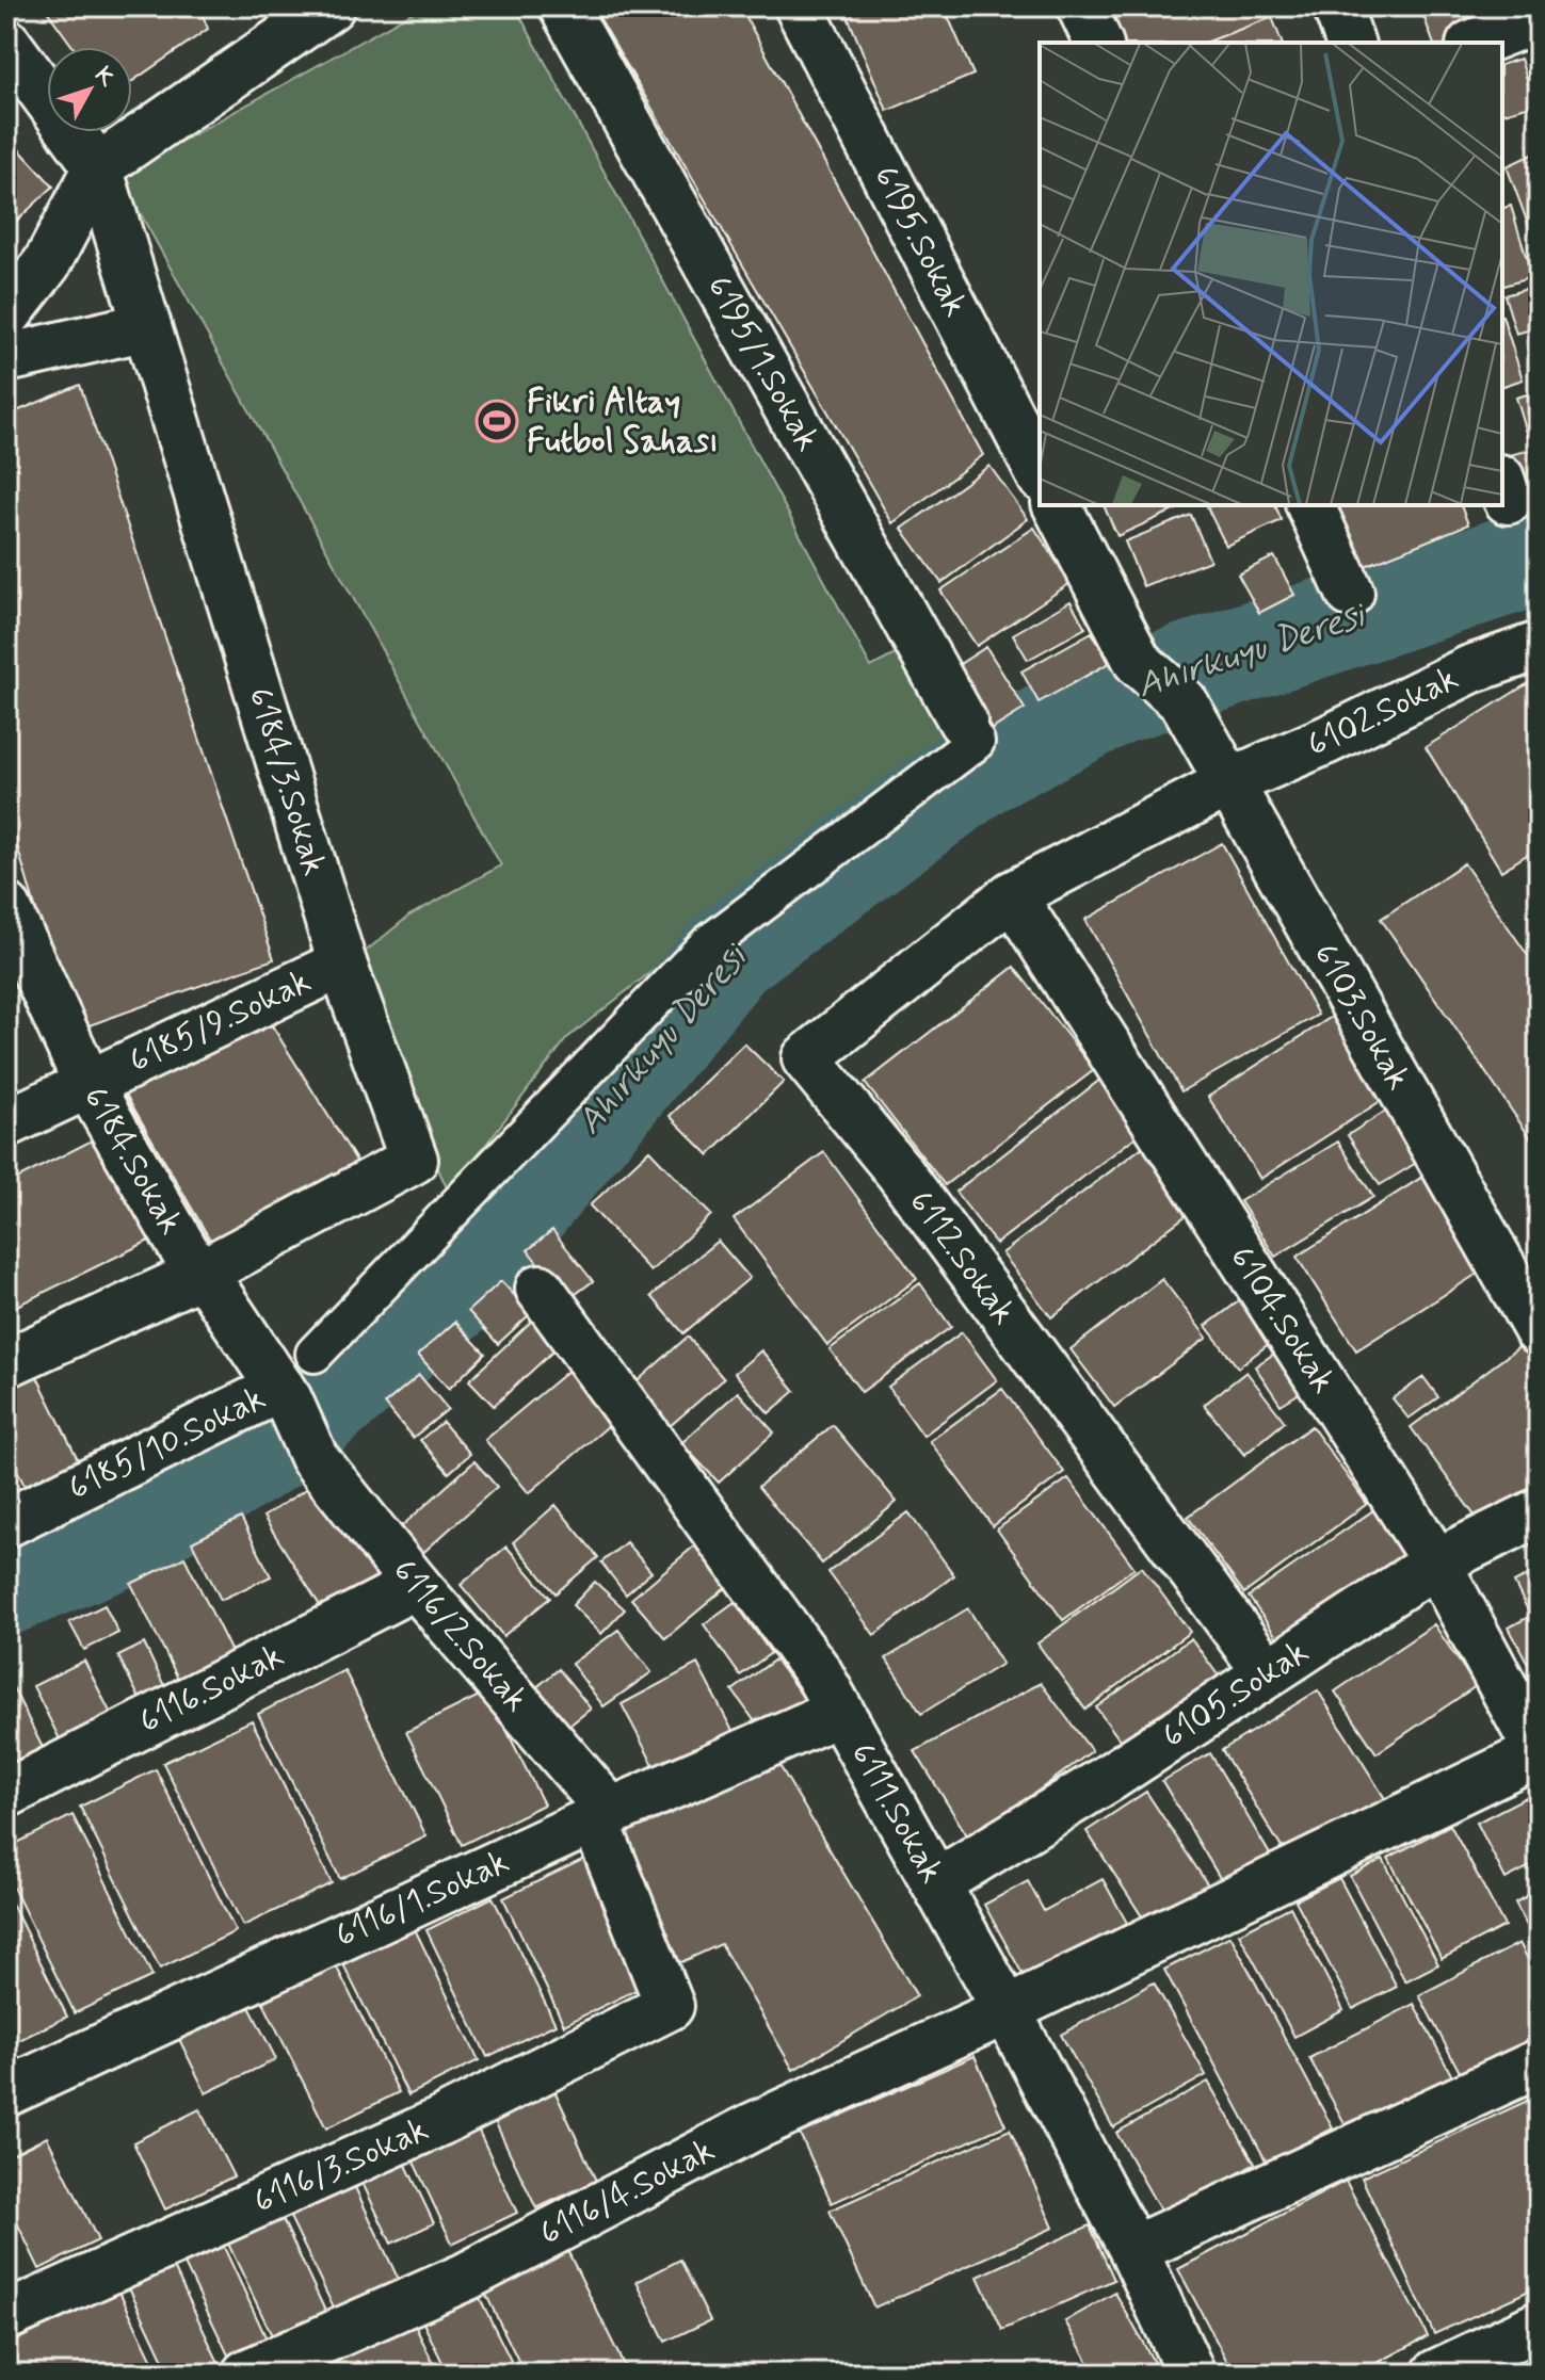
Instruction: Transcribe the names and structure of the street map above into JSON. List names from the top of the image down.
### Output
{
  "streets": {
    "street": [
      "6195.Sokak",
      "6195/1.Sokak",
      "6102.Sokak",
      "6184/3.Sokak",
      "6103.Sokak",
      "6185/9.Sokak",
      "6184.Sokak",
      "6112.Sokak",
      "6104.Sokak",
      "6185/10.Sokak",
      "6116/2.Sokak",
      "6116.Sokak",
      "6105.Sokak",
      "6111.Sokak",
      "6116/1.Sokak",
      "6116/3.Sokak",
      "6116/4.Sokak"
    ]
  },
  "crossings": [
    ["6102.Sokak", "6103.Sokak"],
    ["6102.Sokak", "6112.Sokak"],
    ["6102.Sokak", "6104.Sokak"],
    ["6184/3.Sokak", "6185/9.Sokak"],
    ["6184/3.Sokak", "6184.Sokak"],
    ["6185/9.Sokak", "6184.Sokak"],
    ["6184.Sokak", "6185/10.Sokak"],
    ["6184.Sokak", "6116/2.Sokak"],
    ["6112.Sokak", "6104.Sokak"],
    ["6112.Sokak", "6105.Sokak"],
    ["6104.Sokak", "6105.Sokak"],
    ["6104.Sokak", "6116/4.Sokak"],
    ["6116/2.Sokak", "6116.Sokak"],
    ["6116/2.Sokak", "6116/1.Sokak"],
    ["6116/2.Sokak", "6116/3.Sokak"],
    ["6105.Sokak", "6111.Sokak"],
    ["6111.Sokak", "6116/1.Sokak"],
    ["6111.Sokak", "6116/4.Sokak"]
  ],
  "water": ["Ahırkuyu Deresi"],
  "places": {
    "sports": ["Fikri Altay Futbol Sahası"]
  },
  "north": "top right"
}
